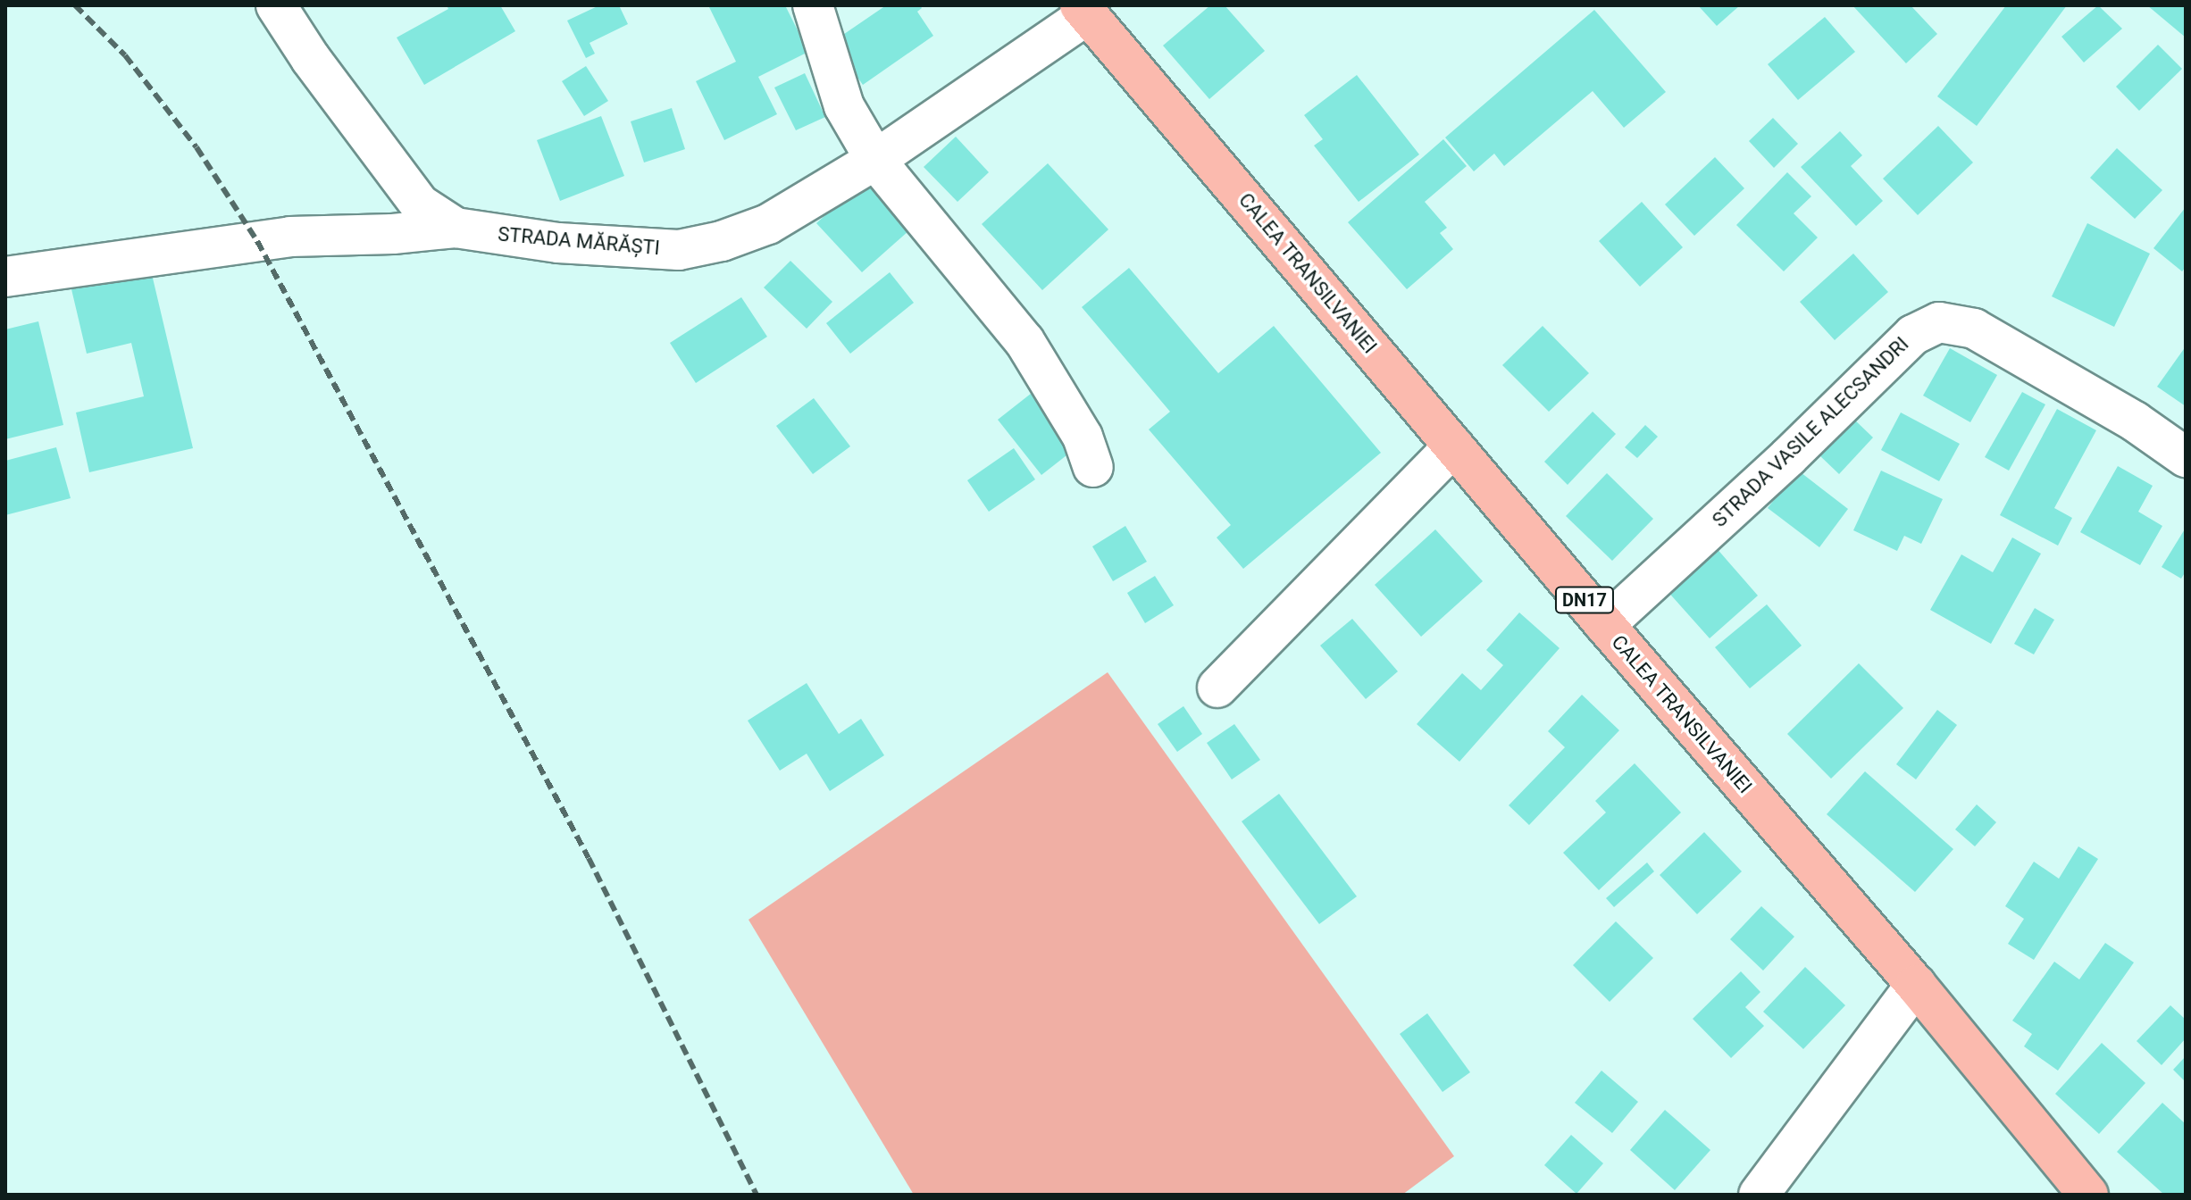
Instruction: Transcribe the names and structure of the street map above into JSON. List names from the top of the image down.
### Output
{
  "streets": {
    "highway": ["CALEA TRANSILVANIEI", "DN17"],
    "street": ["STRADA MĂRĂȘTI", "STRADA VASILE ALECSANDRI"]
  },
  "crossings": [
    ["STRADA MĂRĂȘTI", "CALEA TRANSILVANIEI"],
    ["CALEA TRANSILVANIEI", "STRADA VASILE ALECSANDRI"]
  ]
}
